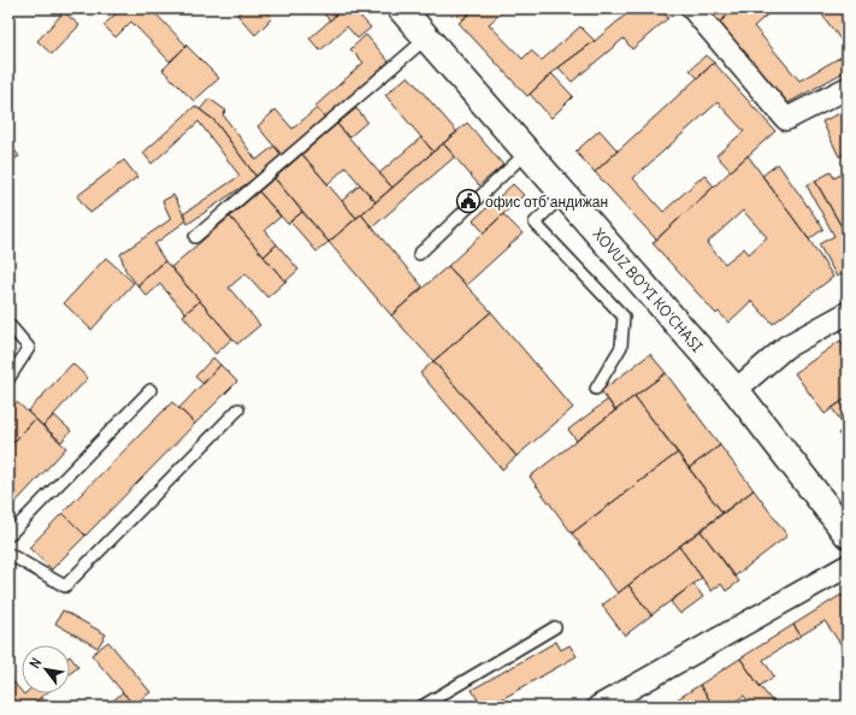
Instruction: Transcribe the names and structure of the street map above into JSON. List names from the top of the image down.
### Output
{
  "streets": {
    "main road": ["XOVUZ BO‘YI KO'CHASI"]
  },
  "places": {
    "public building": ["офис отб андижан"]
  },
  "north": "top left"
}
